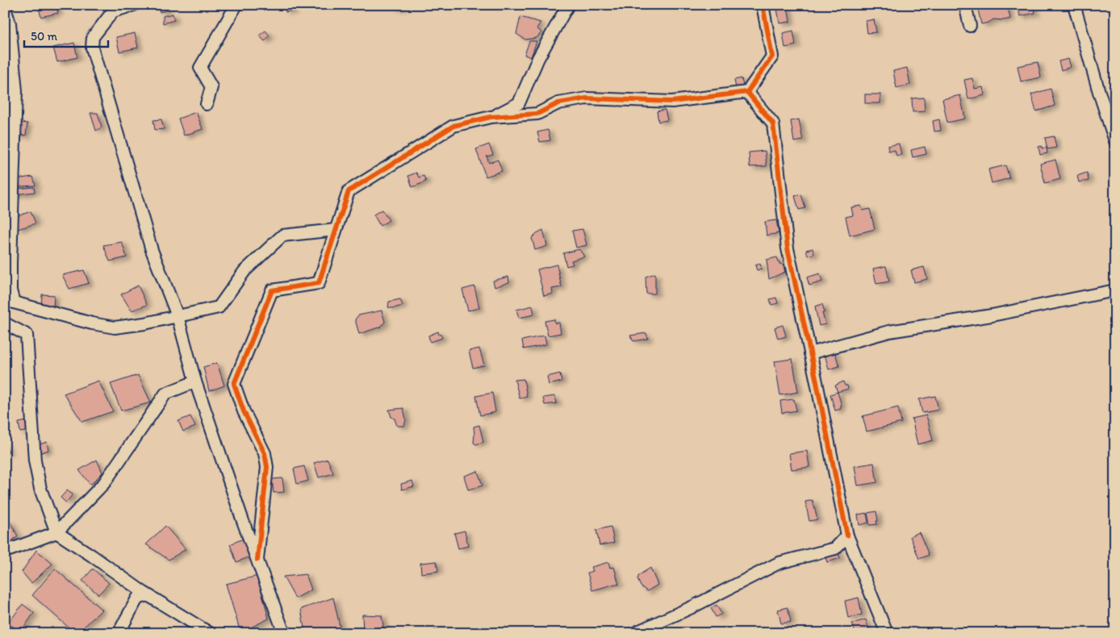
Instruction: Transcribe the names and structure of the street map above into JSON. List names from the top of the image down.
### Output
{
  "scale_bar": "50 m"
}
